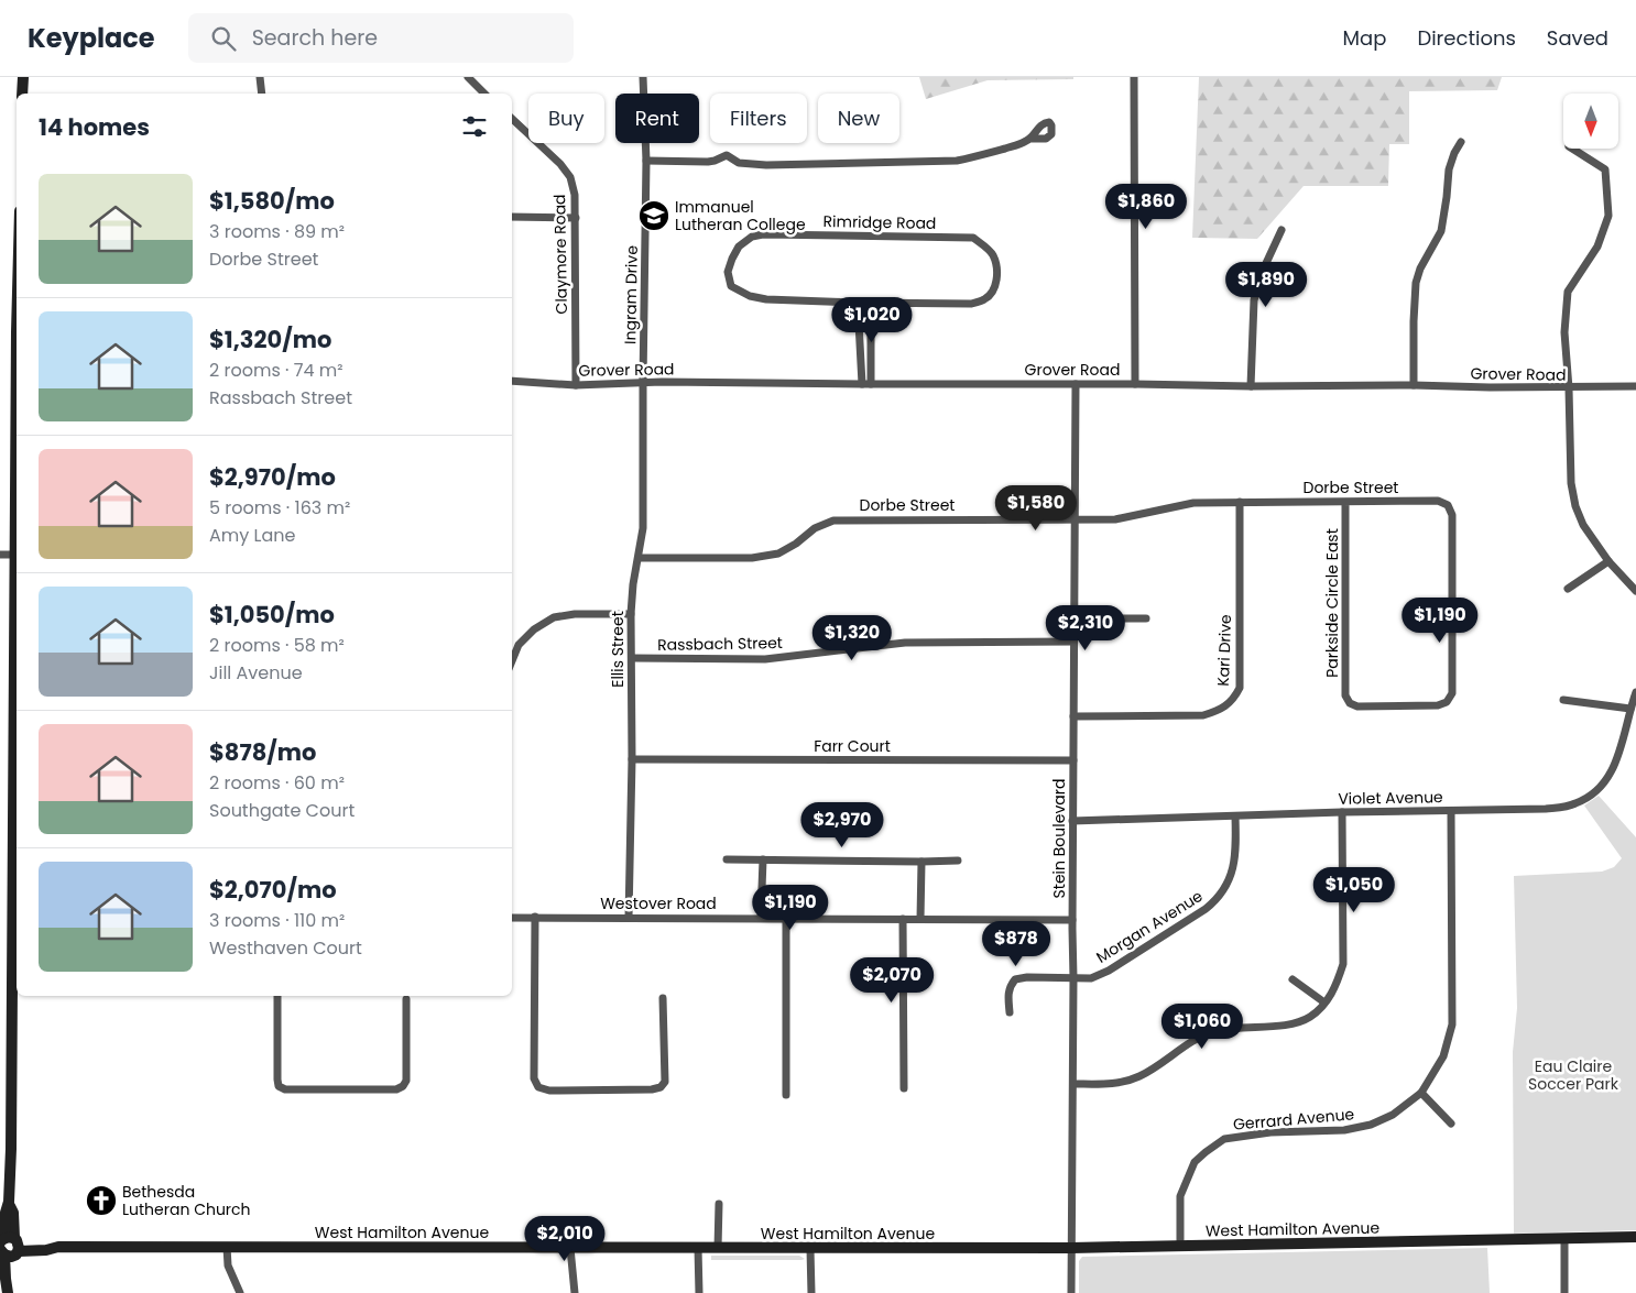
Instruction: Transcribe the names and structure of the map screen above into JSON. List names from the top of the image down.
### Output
{
  "streets": {
    "street": [
      "Rimridge Road",
      "Claymore Road",
      "Ingram Drive",
      "Grover Road",
      "Dorbe Street",
      "Parkside Circle East",
      "Rassbach Street",
      "Ellis Street",
      "Kari Drive",
      "Farr Court",
      "Violet Avenue",
      "Stein Boulevard",
      "Westover Road",
      "Morgan Avenue",
      "Gerrard Avenue",
      "West Hamilton Avenue"
    ]
  },
  "crossings": [
    ["Claymore Road", "Grover Road"],
    ["Ingram Drive", "Grover Road"],
    ["Ingram Drive", "Ellis Street"],
    ["Grover Road", "Ellis Street"],
    ["Grover Road", "Stein Boulevard"],
    ["Dorbe Street", "Parkside Circle East"],
    ["Dorbe Street", "Ellis Street"],
    ["Dorbe Street", "Kari Drive"],
    ["Dorbe Street", "Stein Boulevard"],
    ["Rassbach Street", "Ellis Street"],
    ["Rassbach Street", "Stein Boulevard"],
    ["Ellis Street", "Farr Court"],
    ["Ellis Street", "Westover Road"],
    ["Kari Drive", "Stein Boulevard"],
    ["Farr Court", "Stein Boulevard"],
    ["Violet Avenue", "Stein Boulevard"],
    ["Violet Avenue", "Morgan Avenue"],
    ["Violet Avenue", "Gerrard Avenue"],
    ["Stein Boulevard", "Westover Road"],
    ["Stein Boulevard", "Morgan Avenue"],
    ["Stein Boulevard", "West Hamilton Avenue"],
    ["Gerrard Avenue", "West Hamilton Avenue"]
  ],
  "parks": ["Eau Claire Soccer Park"],
  "places": {
    "school or university": ["Immanuel Lutheran College"],
    "church": ["Bethesda Lutheran Church"]
  },
  "north": "bottom",
  "page": {
    "header": "Keyplace",
    "search": "Search here",
    "nav": ["Map", "Directions", "Saved"],
    "chip": [
      "Buy",
      "Rent",
      "Filters",
      "New"
    ],
    "heading": "14 homes",
    "list": [
      {
        "name": "$1,580/mo",
        "note": "3 rooms · 89 m² · Dorbe Street"
      },
      {
        "name": "$1,320/mo",
        "note": "2 rooms · 74 m² · Rassbach Street"
      },
      {
        "name": "$2,970/mo",
        "note": "5 rooms · 163 m² · Amy Lane"
      },
      {
        "name": "$1,050/mo",
        "note": "2 rooms · 58 m² · Jill Avenue"
      },
      {
        "name": "$878/mo",
        "note": "2 rooms · 60 m² · Southgate Court"
      },
      {
        "name": "$2,070/mo",
        "note": "3 rooms · 110 m² · Westhaven Court"
      }
    ],
    "price": [
      "$1,860",
      "$1,890",
      "$1,020",
      "$1,580",
      "$1,190",
      "$2,310",
      "$1,320",
      "$2,970",
      "$1,050",
      "$1,190",
      "$878",
      "$2,070",
      "$1,060",
      "$2,010"
    ]
  }
}
